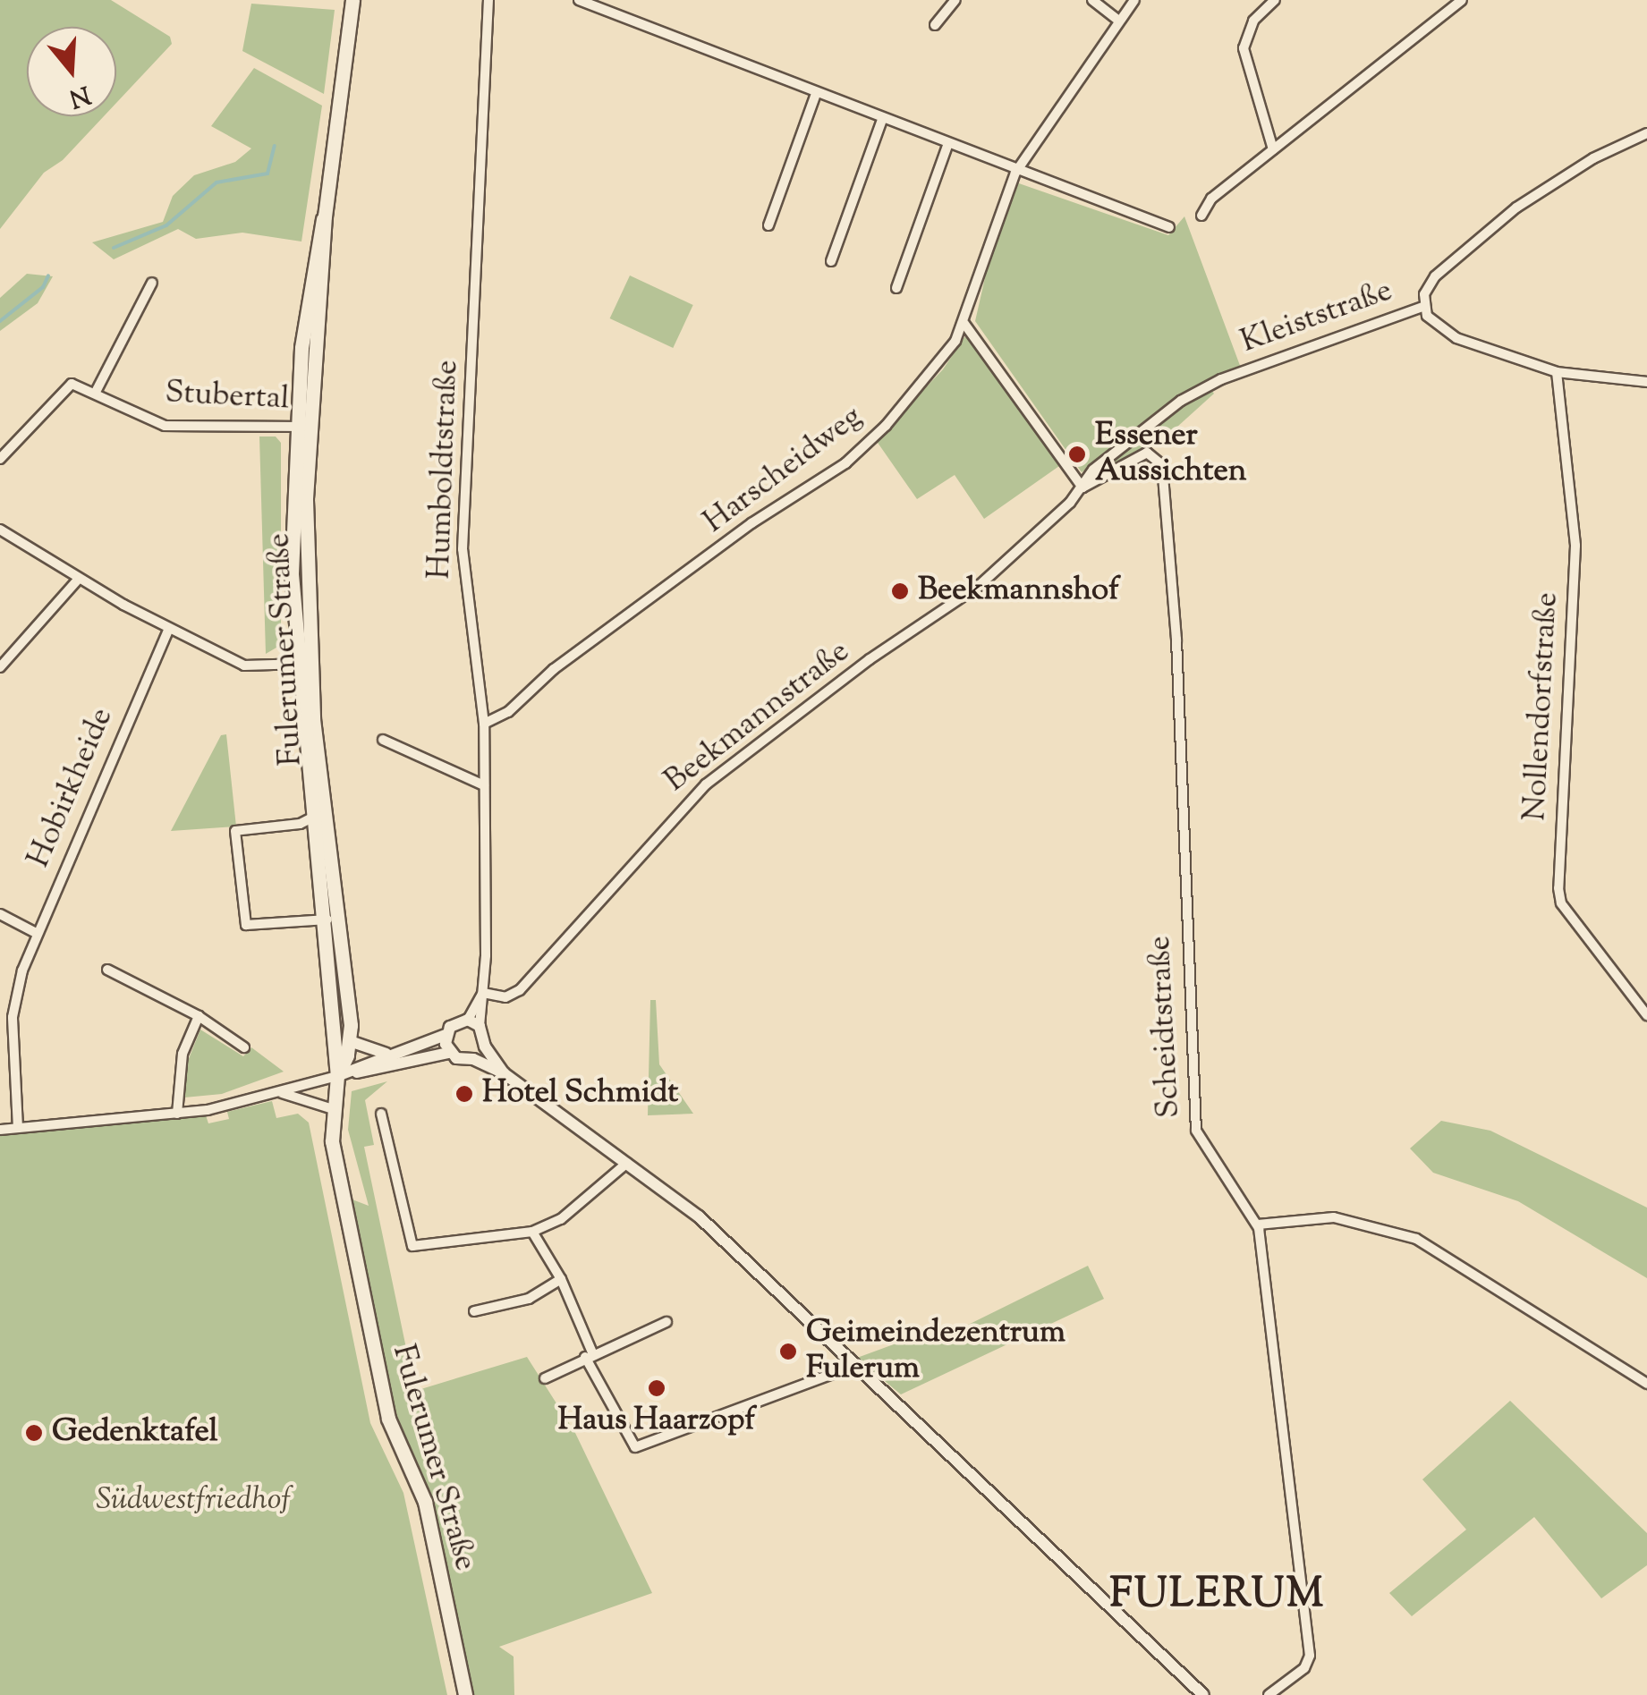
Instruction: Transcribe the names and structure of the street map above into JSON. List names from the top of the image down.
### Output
{
  "streets": {
    "main road": ["Fulerumer Straße"],
    "street": [
      "Kleiststraße",
      "Stubertal",
      "Humboldtstraße",
      "Harscheidweg",
      "Nollendorfstraße",
      "Beekmannstraße",
      "Hobirkheide",
      "Scheidtstraße"
    ]
  },
  "crossings": [
    ["Kleiststraße", "Nollendorfstraße"],
    ["Kleiststraße", "Beekmannstraße"],
    ["Stubertal", "Fulerumer Straße"],
    ["Humboldtstraße", "Harscheidweg"],
    ["Humboldtstraße", "Beekmannstraße"],
    ["Beekmannstraße", "Scheidtstraße"]
  ],
  "districts": ["FULERUM"],
  "parks": ["Südwestfriedhof"],
  "places": [
    "Essener Aussichten",
    "Beekmannshof",
    "Hotel Schmidt",
    "Geimeindezentrum Fulerum",
    "Haus Haarzopf",
    "Gedenktafel"
  ],
  "north": "bottom"
}
